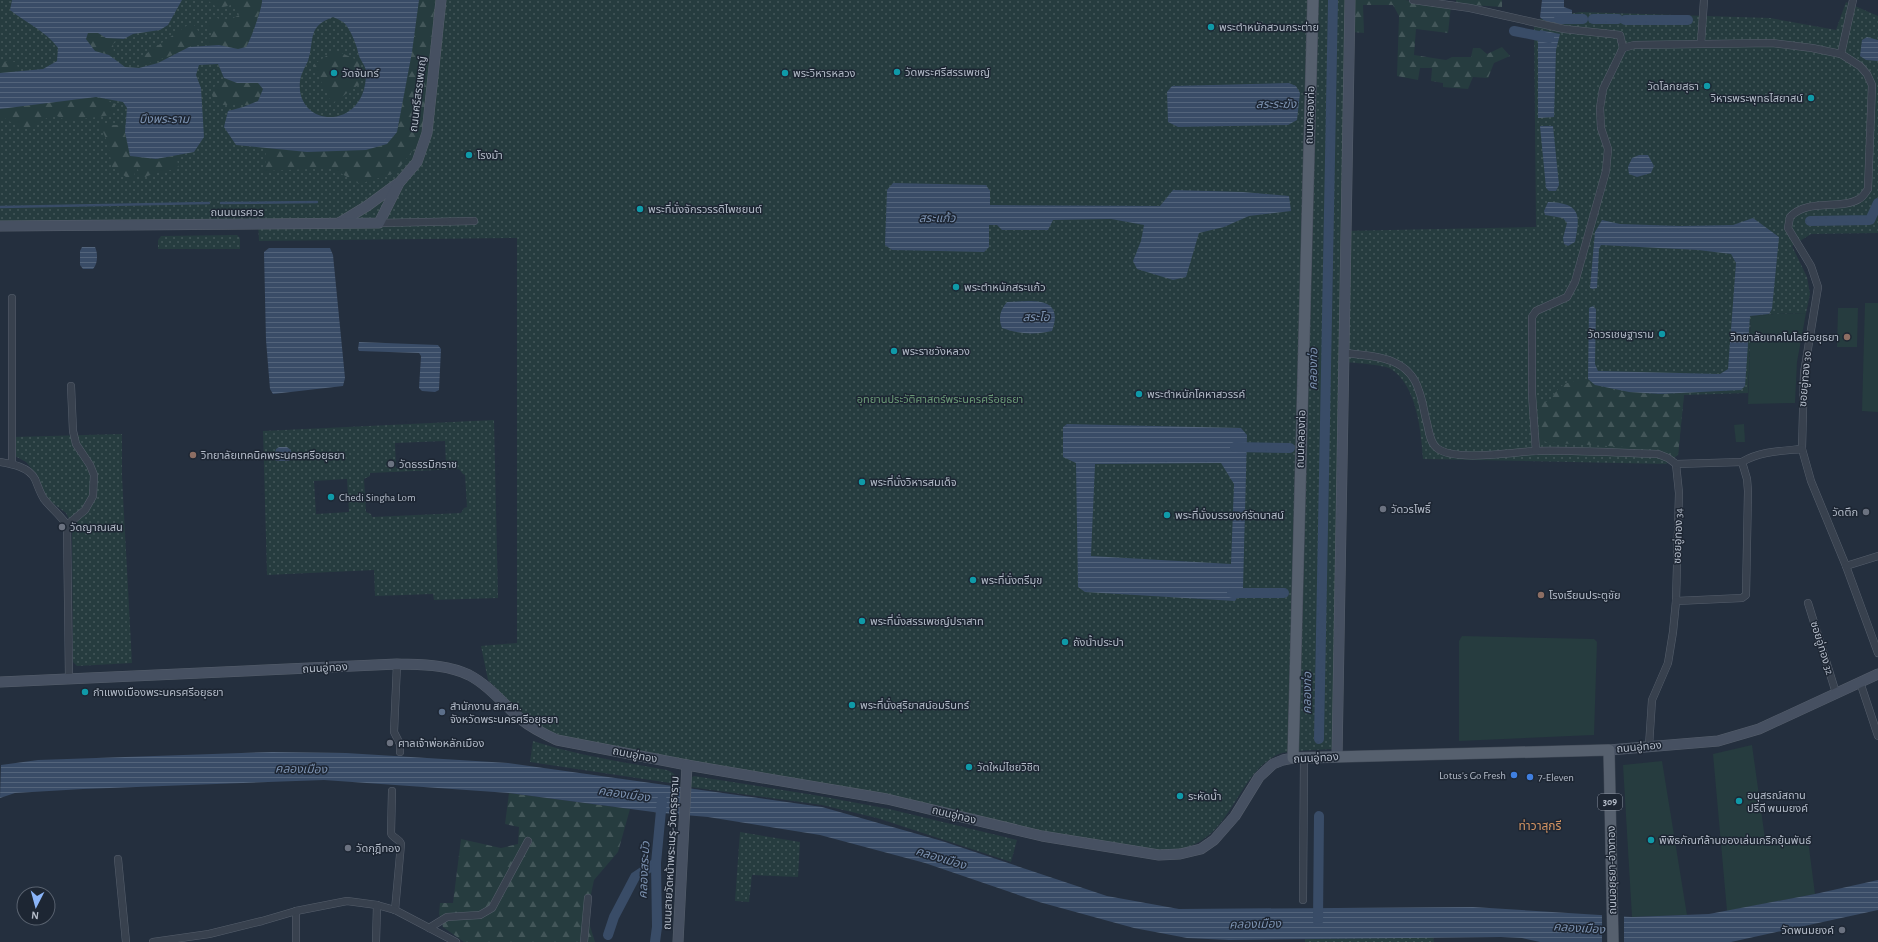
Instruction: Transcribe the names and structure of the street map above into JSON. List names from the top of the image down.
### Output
{
  "streets": {
    "main road": [
      "ถนนศรีสรรเพชญ์",
      "ถนนคลองท่อ",
      "ถนนนเรศวร",
      "ถนนอู่ทอง",
      "309",
      "ถนนสายวัดหน้าพระเมรุ-วัดครุธาราม",
      "ถนนอยุธยา-อ่างทอง"
    ],
    "street": ["ซอยอู่ทอง 30", "ซอยอู่ทอง 34", "ซอยอู่ทอง 32"]
  },
  "crossings": [
    ["ถนนศรีสรรเพชญ์", "ถนนนเรศวร"],
    ["ถนนคลองท่อ", "ถนนอู่ทอง"],
    ["ซอยอู่ทอง 34", "ถนนอู่ทอง"],
    ["ซอยอู่ทอง 32", "ถนนอู่ทอง"],
    ["ถนนอู่ทอง", "ถนนสายวัดหน้าพระเมรุ-วัดครุธาราม"],
    ["ถนนอู่ทอง", "ถนนอยุธยา-อ่างทอง"]
  ],
  "districts": ["ท่าวาสุกรี"],
  "water": [
    "สระระฆัง",
    "บึงพระราม",
    "สระแก้ว",
    "สระโอ",
    "คลองท่อ",
    "คลองเมือง",
    "คลองสระบัว"
  ],
  "parks": ["อุทยานประวัติศาสตร์พระนครศรีอยุธยา"],
  "places": [
    "พระตำหนักสวนกระต่าย",
    "วัดพระศรีสรรเพชญ์",
    "วัดจันทร์",
    "พระวิหารหลวง",
    "วัดโลกยสุธา",
    "วิหารพระพุทธไสยาสน์",
    "โรงม้า",
    "พระที่นั่งจักรวรรดิไพชยนต์",
    "พระตำหนักสระแก้ว",
    "วัดวรเชษฐาราม",
    "วิทยาลัยเทคโนโลยีอยุธยา",
    "พระราชวังหลวง",
    "พระตำหนักโคหาสวรรค์",
    "วิทยาลัยเทคนิคพระนครศรีอยุธยา",
    "วัดธรรมิกราช",
    "พระที่นั่งวิหารสมเด็จ",
    "Chedi Singha Lom",
    "วัดวรโพธิ์",
    "วัดตึก",
    "พระที่นั่งบรรยงก์รัตนาสน์",
    "วัดญาณเสน",
    "พระที่นั่งตรีมุข",
    "โรงเรียนประตูชัย",
    "พระที่นั่งสรรเพชญ์ปราสาท",
    "ถังน้ำประปา",
    "กำแพงเมืองพระนครศรีอยุธยา",
    "พระที่นั่งสุริยาสน์อมรินทร์",
    "สำนักงาน สกสค. จังหวัดพระนครศรีอยุธยา",
    "ศาลเจ้าพ่อหลักเมือง",
    "วัดใหม่ไชยวิชิต",
    "Lotus's Go Fresh",
    "7-Eleven",
    "ระหัดน้ำ",
    "อนุสรณ์สถาน ปรีดี พนมยงค์",
    "พิพิธภัณฑ์ล้านของเล่นเกริกยุ้นพันธ์",
    "วัดกุฎีทอง",
    "วัดพนมยงค์"
  ],
  "north": "bottom"
}
